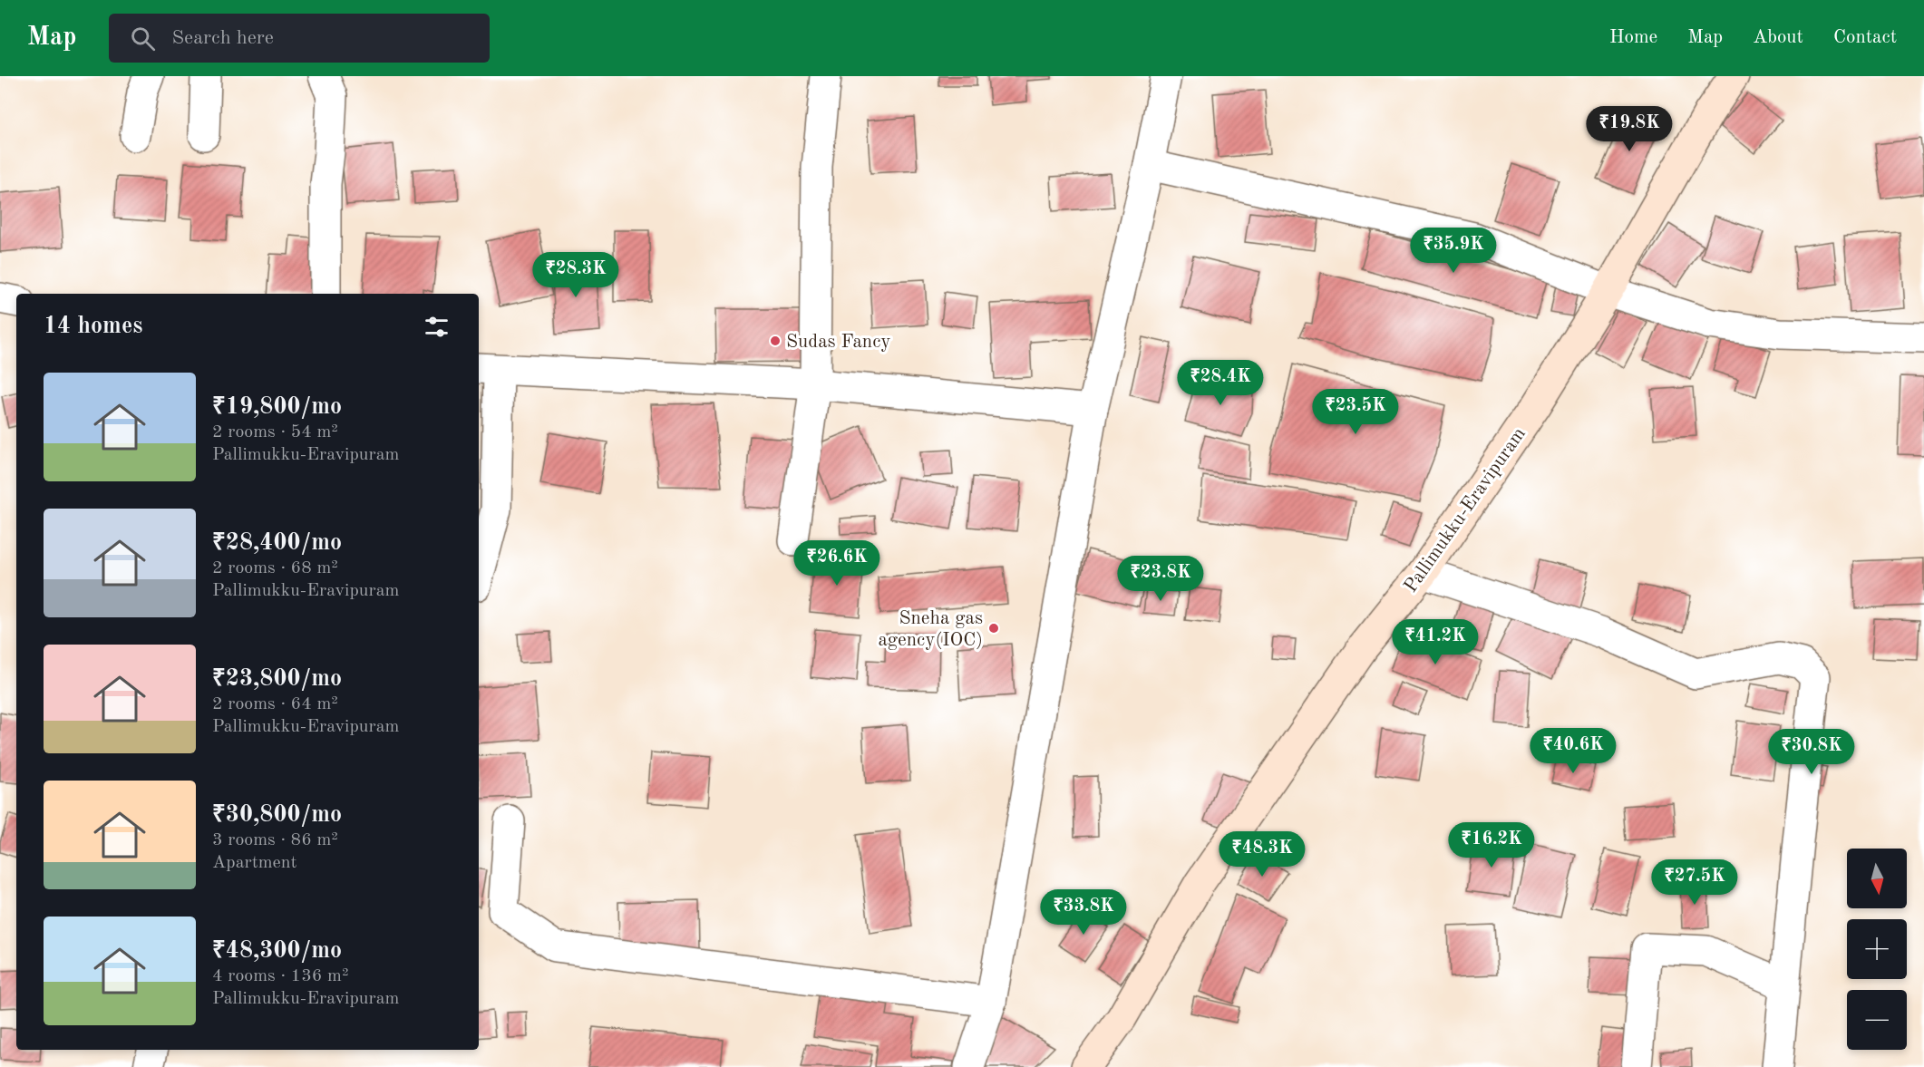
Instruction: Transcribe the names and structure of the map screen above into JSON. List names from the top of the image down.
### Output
{
  "streets": {
    "main road": ["Pallimukku-Eravipuram"]
  },
  "places": ["Sudas Fancy", "Sneha gas agency(IOC)"],
  "north": "bottom",
  "page": {
    "header": "Map",
    "search": "Search here",
    "nav": [
      "Home",
      "Map",
      "About",
      "Contact"
    ],
    "price": [
      "₹19.8K",
      "₹35.9K",
      "₹28.3K",
      "₹28.4K",
      "₹23.5K",
      "₹26.6K",
      "₹23.8K",
      "₹41.2K",
      "₹40.6K",
      "₹30.8K",
      "₹16.2K",
      "₹48.3K",
      "₹27.5K",
      "₹33.8K"
    ],
    "heading": "14 homes",
    "list": [
      {
        "name": "₹19,800/mo",
        "note": "2 rooms · 54 m² · Pallimukku-Eravipuram"
      },
      {
        "name": "₹28,400/mo",
        "note": "2 rooms · 68 m² · Pallimukku-Eravipuram"
      },
      {
        "name": "₹23,800/mo",
        "note": "2 rooms · 64 m² · Pallimukku-Eravipuram"
      },
      {
        "name": "₹30,800/mo",
        "note": "3 rooms · 86 m² · Apartment"
      },
      {
        "name": "₹48,300/mo",
        "note": "4 rooms · 136 m² · Pallimukku-Eravipuram"
      }
    ],
    "map_buttons": ["+", "−"]
  }
}
